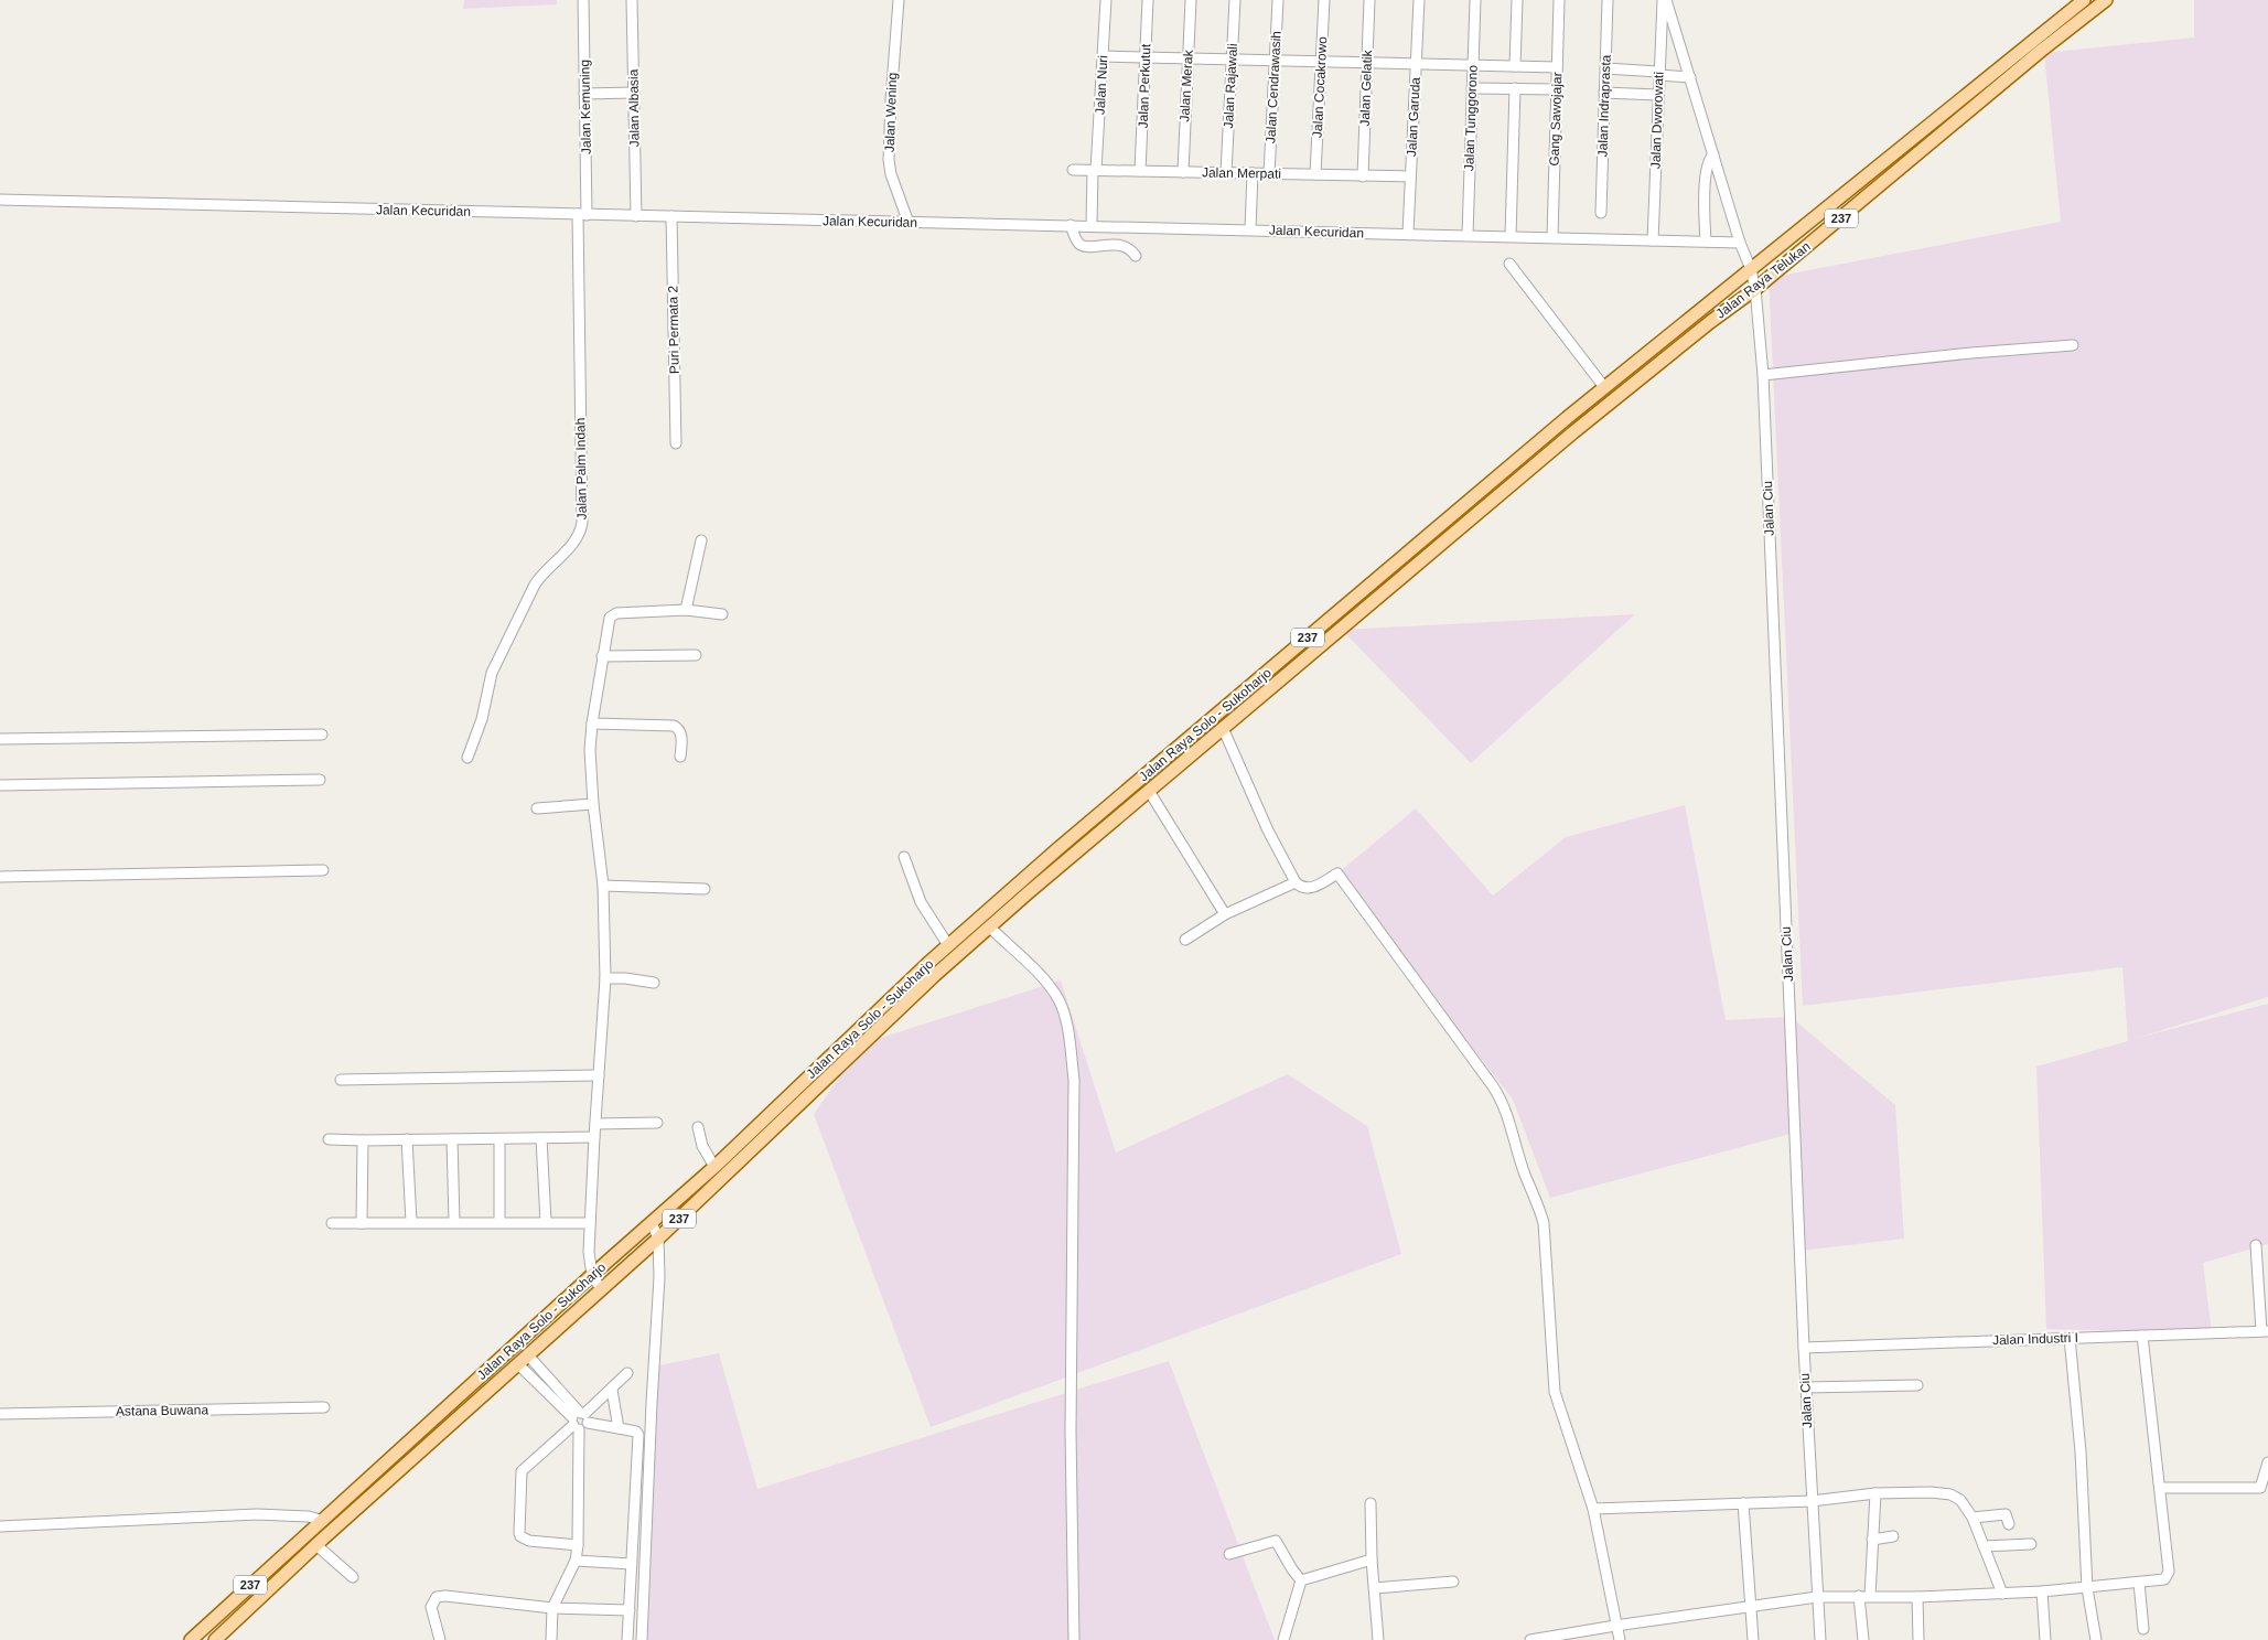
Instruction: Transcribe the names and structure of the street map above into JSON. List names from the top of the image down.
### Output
{
  "streets": {
    "main road": ["237", "Jalan Raya Telukan", "Jalan Raya Solo - Sukoharjo"],
    "street": [
      "Jalan Nuri",
      "Jalan Perkutut",
      "Jalan Merak",
      "Jalan Rajawali",
      "Jalan Cendrawasih",
      "Jalan Cocakrowo",
      "Jalan Gelatik",
      "Jalan Indraprasta",
      "Jalan Kemuning",
      "Jalan Albasia",
      "Jalan Wening",
      "Jalan Garuda",
      "Jalan Tunggorono",
      "Gang Sawojajar",
      "Jalan Dworowati",
      "Jalan Merpati",
      "Jalan Kecuridan",
      "Puri Permata 2",
      "Jalan Palm Indah",
      "Jalan Ciu",
      "Jalan Industri I",
      "Astana Buwana"
    ]
  },
  "crossings": [
    ["Jalan Nuri", "Jalan Merpati"],
    ["Jalan Nuri", "Jalan Kecuridan"],
    ["Jalan Perkutut", "Jalan Merpati"],
    ["Jalan Merak", "Jalan Merpati"],
    ["Jalan Rajawali", "Jalan Merpati"],
    ["Jalan Cendrawasih", "Jalan Merpati"],
    ["Jalan Cocakrowo", "Jalan Merpati"],
    ["Jalan Gelatik", "Jalan Merpati"],
    ["Jalan Kemuning", "Jalan Kecuridan"],
    ["Jalan Kemuning", "Jalan Palm Indah"],
    ["Jalan Albasia", "Jalan Kecuridan"],
    ["Jalan Wening", "Jalan Kecuridan"],
    ["Jalan Garuda", "Jalan Merpati"],
    ["Jalan Garuda", "Jalan Kecuridan"],
    ["Jalan Tunggorono", "Jalan Kecuridan"],
    ["Gang Sawojajar", "Jalan Kecuridan"],
    ["Jalan Dworowati", "Jalan Kecuridan"],
    ["Jalan Dworowati", "Jalan Ciu"],
    ["Jalan Kecuridan", "Puri Permata 2"],
    ["Jalan Kecuridan", "Jalan Palm Indah"],
    ["Jalan Kecuridan", "Jalan Ciu"],
    ["Jalan Raya Telukan", "Jalan Ciu"],
    ["Jalan Raya Telukan", "Jalan Raya Solo - Sukoharjo"],
    ["Jalan Ciu", "Jalan Industri I"]
  ]
}
